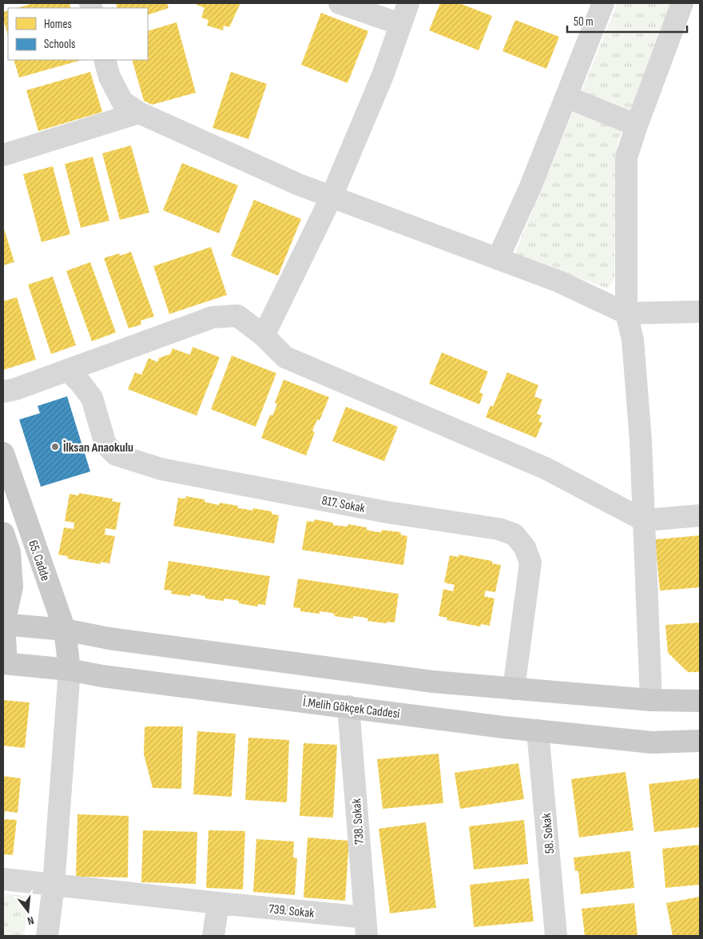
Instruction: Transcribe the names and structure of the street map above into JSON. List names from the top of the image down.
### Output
{
  "streets": {
    "main road": ["65. Cadde", "İ.Melih Gökçek Caddesi"],
    "street": [
      "817. Sokak",
      "738. Sokak",
      "58. Sokak",
      "739. Sokak"
    ]
  },
  "crossings": [
    ["65. Cadde", "İ.Melih Gökçek Caddesi"],
    ["İ.Melih Gökçek Caddesi", "738. Sokak"],
    ["İ.Melih Gökçek Caddesi", "58. Sokak"],
    ["738. Sokak", "739. Sokak"]
  ],
  "places": ["İlksan Anaokulu"],
  "legend": ["Homes", "Schools"],
  "scale_bar": "50 m",
  "north": "bottom"
}
